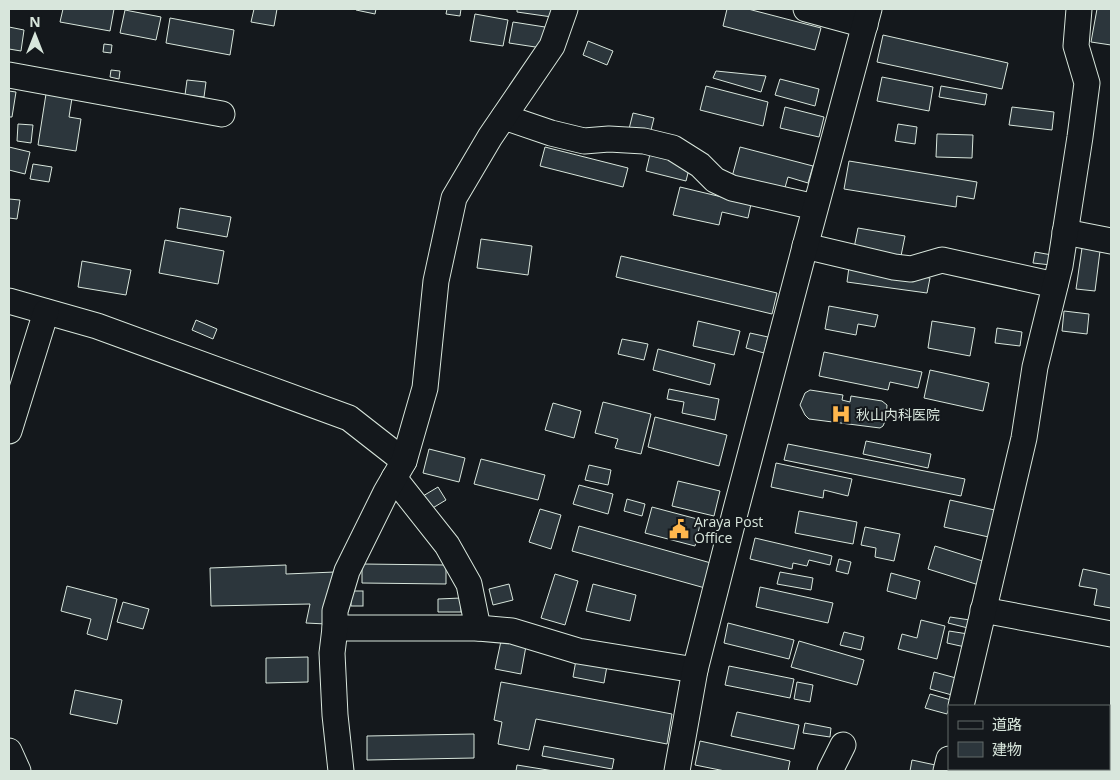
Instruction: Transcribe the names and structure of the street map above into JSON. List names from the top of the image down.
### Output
{
  "places": {
    "hospital": ["秋山内科医院"],
    "public building": ["Araya Post Office"]
  },
  "legend": ["道路", "建物"],
  "north": "top"
}
